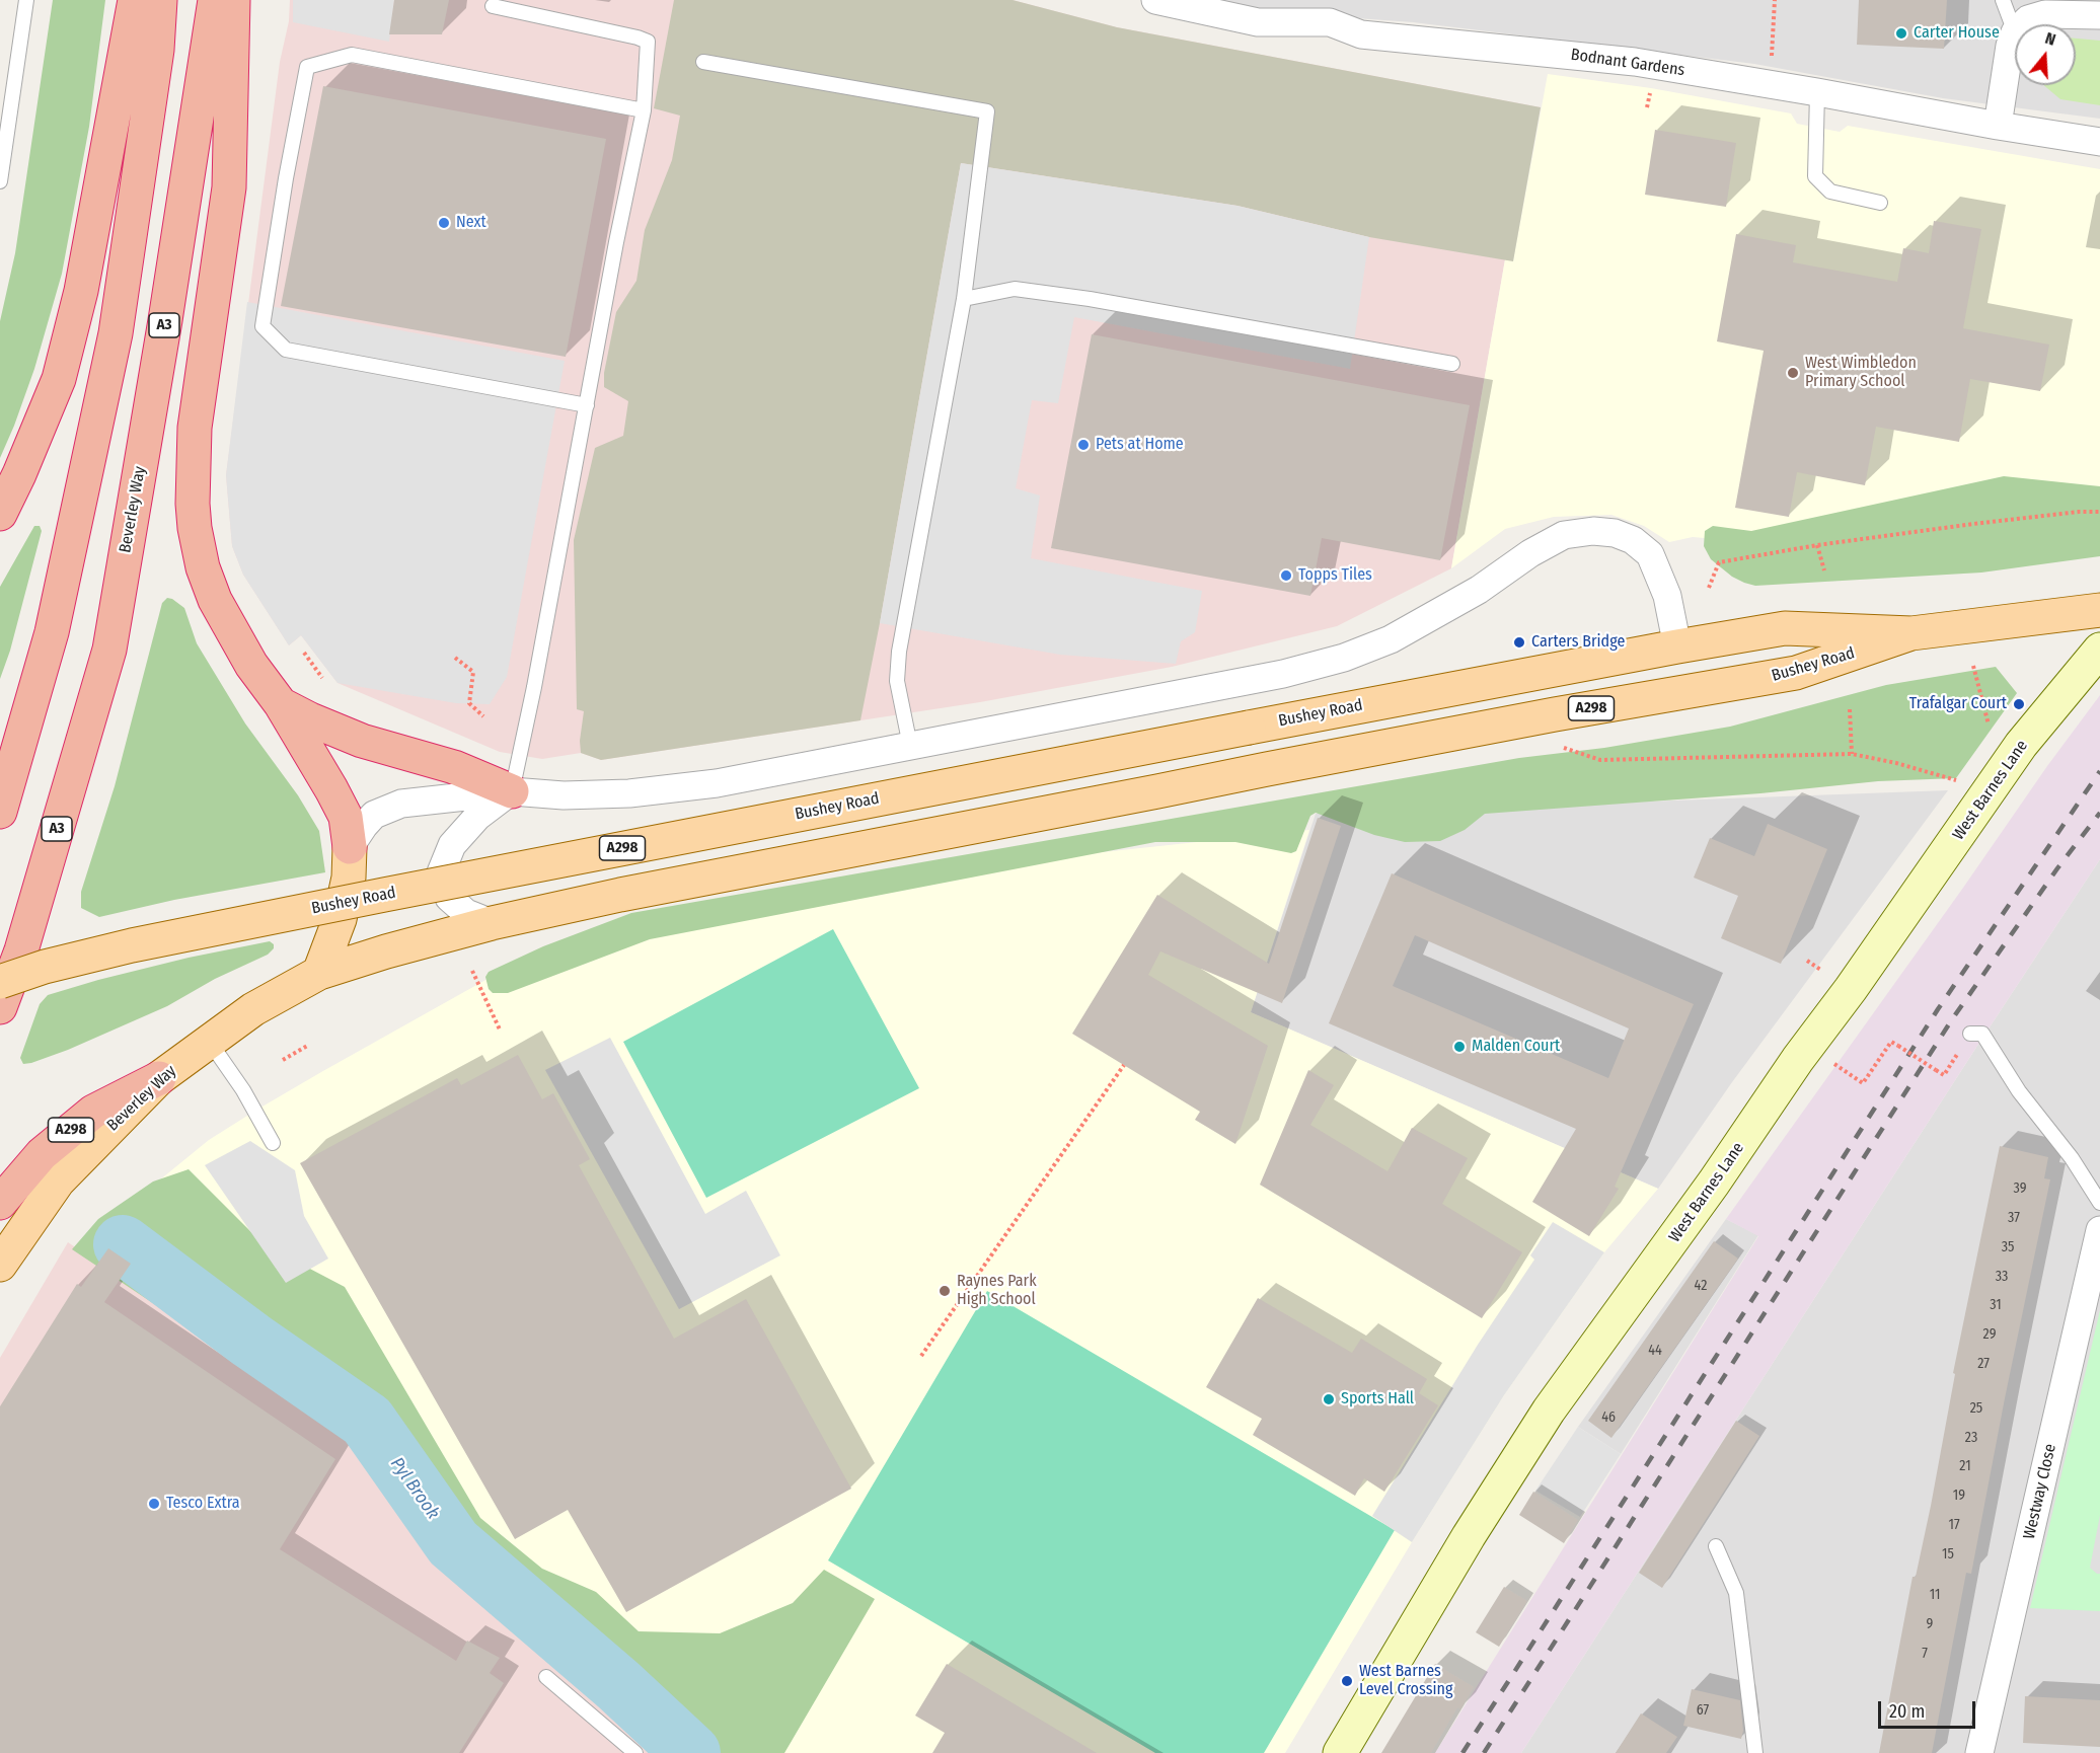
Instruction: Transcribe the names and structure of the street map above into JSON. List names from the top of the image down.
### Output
{
  "streets": {
    "highway": ["A3", "Beverley Way", "A298"],
    "main road": ["Bushey Road", "West Barnes Lane"],
    "street": ["Bodnant Gardens", "Westway Close"]
  },
  "crossings": [
    ["Beverley Way", "Bushey Road"],
    ["Beverley Way", "A298"]
  ],
  "water": ["Pyl Brook"],
  "places": [
    "Carter House",
    "Next",
    "West Wimbledon Primary School",
    "Pets at Home",
    "Topps Tiles",
    "Carters Bridge",
    "Trafalgar Court",
    "Malden Court",
    "Raynes Park High School",
    "Sports Hall",
    "Tesco Extra",
    "West Barnes Level Crossing"
  ],
  "house_numbers": [
    "39",
    "37",
    "35",
    "33",
    "42",
    "31",
    "29",
    "44",
    "27",
    "25",
    "46",
    "23",
    "21",
    "19",
    "17",
    "15",
    "11",
    "9",
    "7",
    "67"
  ],
  "scale_bar": "20 m",
  "north": "top"
}
